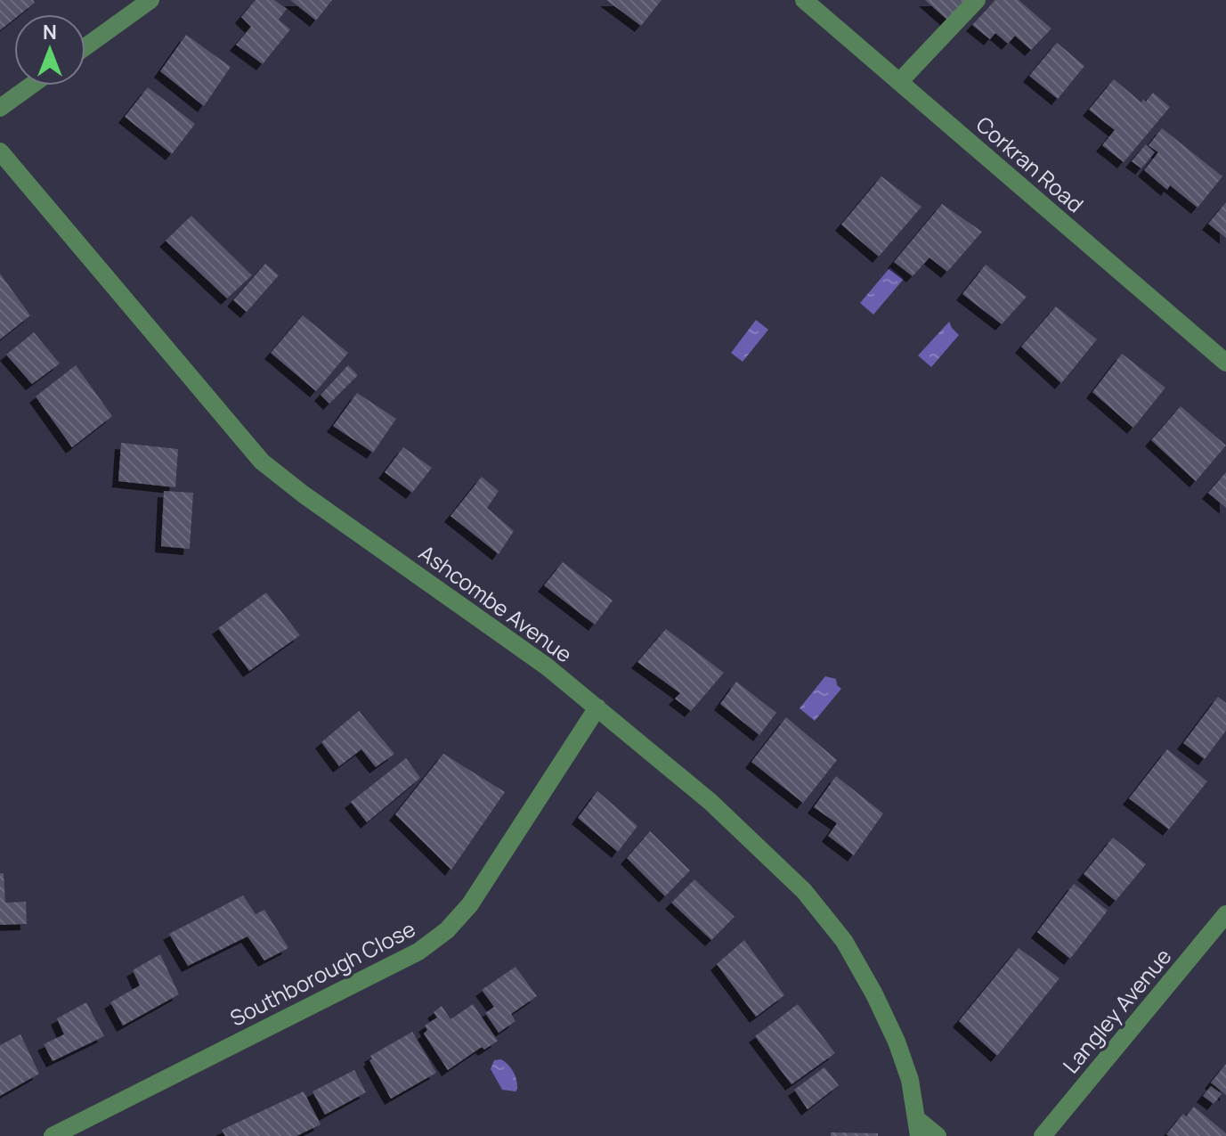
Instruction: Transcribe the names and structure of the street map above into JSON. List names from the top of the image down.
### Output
{
  "streets": {
    "street": [
      "Corkran Road",
      "Ashcombe Avenue",
      "Southborough Close",
      "Langley Avenue"
    ]
  },
  "crossings": [
    ["Ashcombe Avenue", "Southborough Close"]
  ],
  "north": "top"
}
